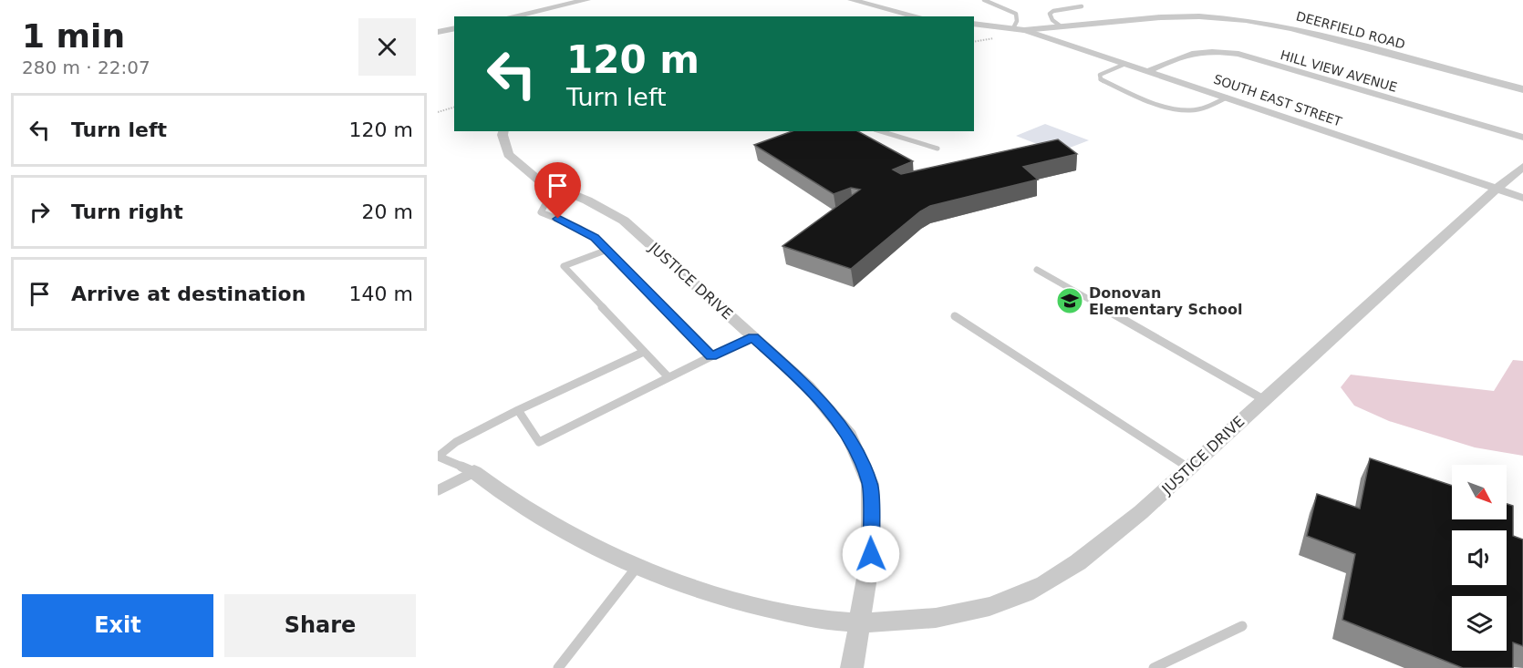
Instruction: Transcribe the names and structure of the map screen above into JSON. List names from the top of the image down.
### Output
{
  "streets": {
    "street": [
      "DEERFIELD ROAD",
      "HILL VIEW AVENUE",
      "SOUTH EAST STREET",
      "JUSTICE DRIVE"
    ]
  },
  "crossings": [
    ["DEERFIELD ROAD", "SOUTH EAST STREET"],
    ["HILL VIEW AVENUE", "SOUTH EAST STREET"],
    ["SOUTH EAST STREET", "JUSTICE DRIVE"]
  ],
  "places": {
    "school or university": ["Donovan Elementary School"]
  },
  "north": "bottom right",
  "page": {
    "heading": ["1 min", "280 m · 22:07"],
    "turn": ["120 m", "Turn left"],
    "list": [
      {
        "name": "Turn left",
        "value": "120 m"
      },
      {
        "name": "Turn right",
        "value": "20 m"
      },
      {
        "name": "Arrive at destination",
        "value": "140 m"
      }
    ],
    "buttons": ["Exit", "Share"]
  }
}
